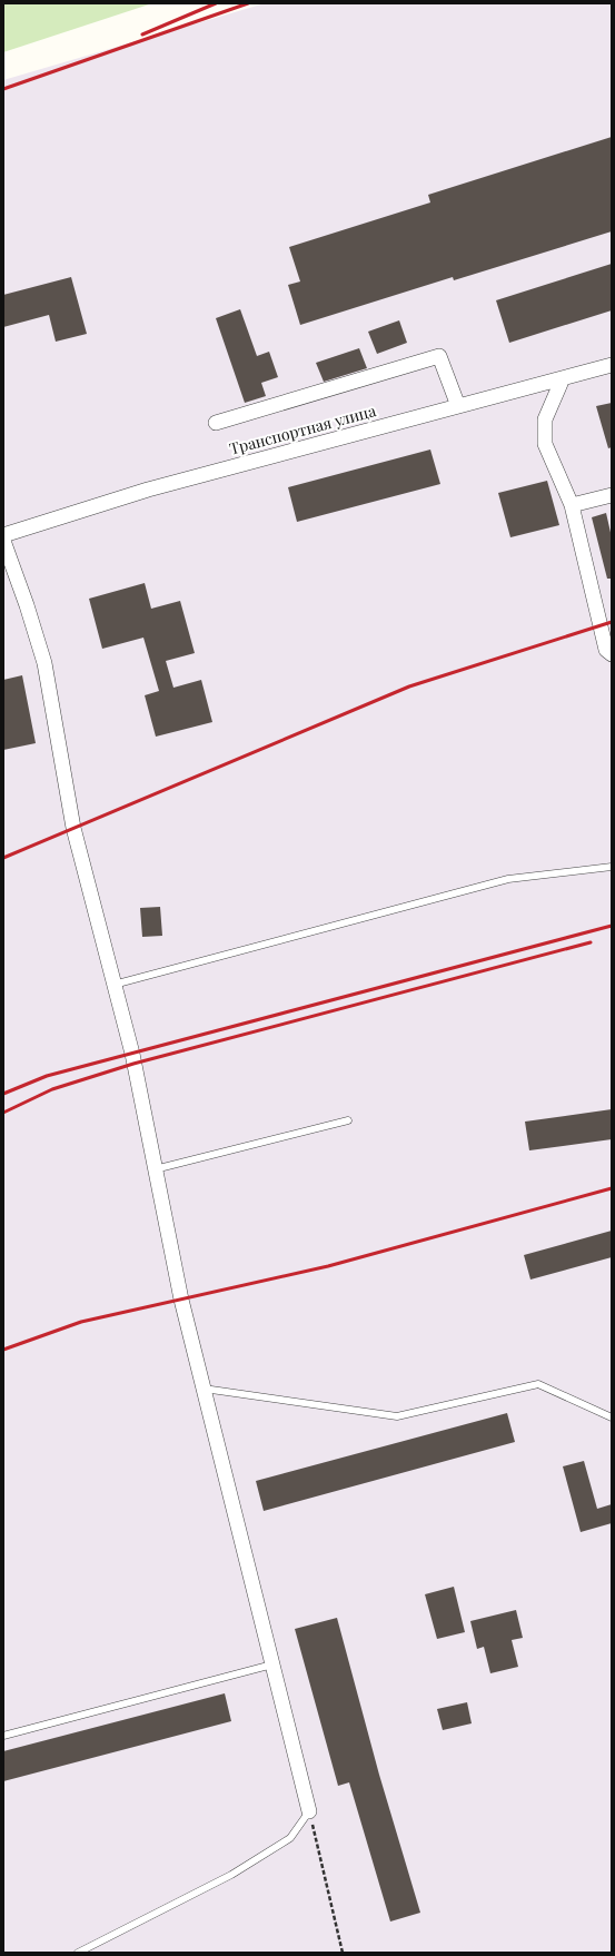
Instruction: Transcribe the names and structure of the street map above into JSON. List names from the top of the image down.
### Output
{
  "streets": {
    "street": ["Транспортная улица"]
  }
}
